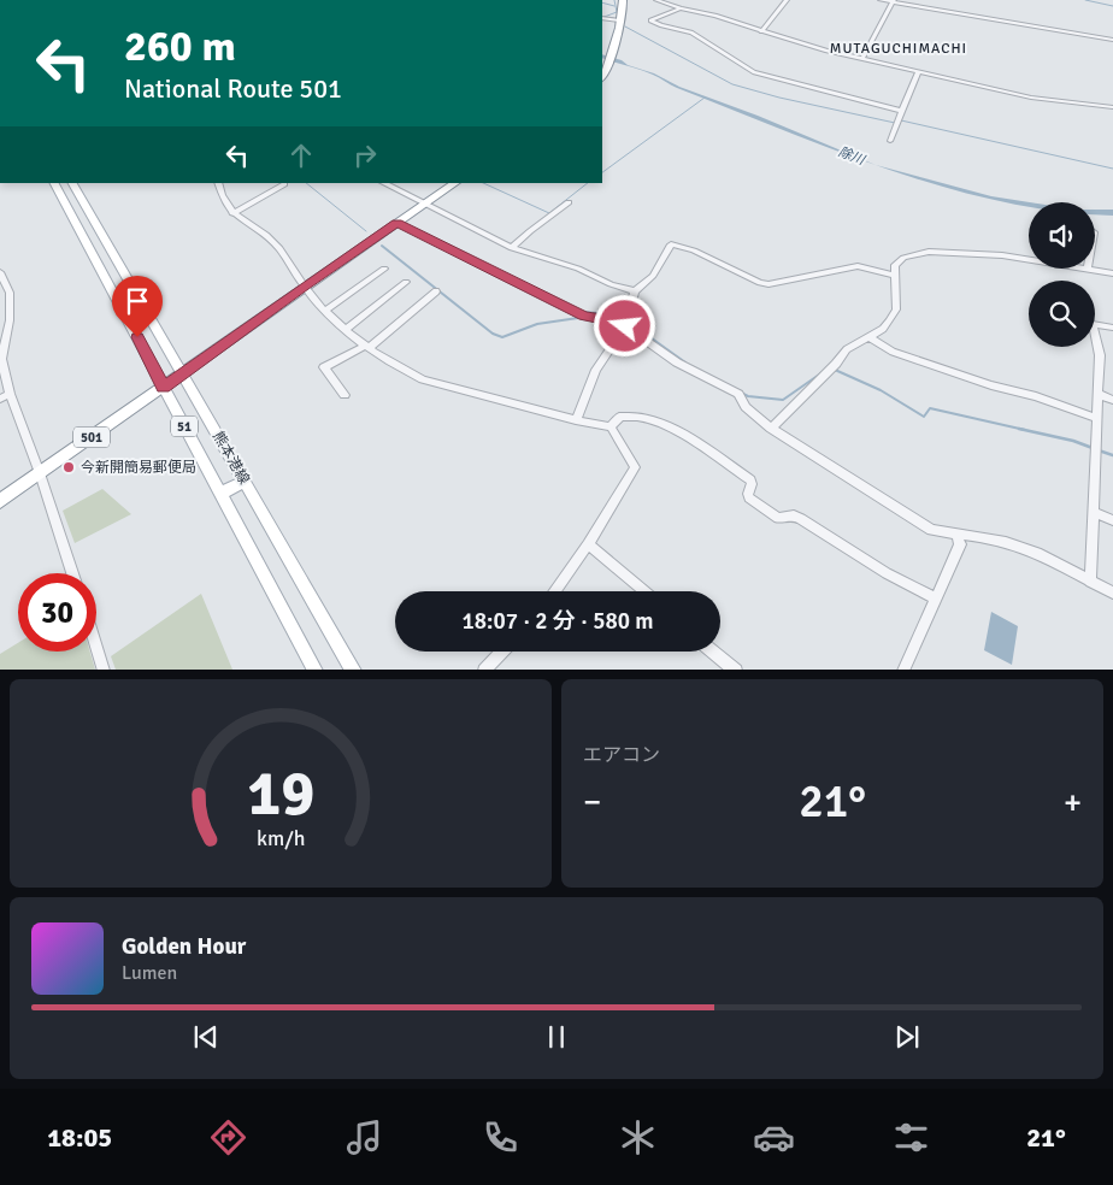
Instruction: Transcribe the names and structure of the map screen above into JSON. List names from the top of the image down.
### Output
{
  "streets": {
    "highway": ["501"],
    "main road": ["51", "熊本港線"]
  },
  "crossings": [
    ["501", "熊本港線"]
  ],
  "districts": ["MUTAGUCHIMACHI"],
  "water": ["除川"],
  "places": ["今新開簡易郵便局"],
  "page": {
    "turn": ["260 m", "National Route 501"],
    "limit": "30",
    "trip": "18:07 · 2 分 · 580 m",
    "tile": "エアコン",
    "heat": ["−", "21°", "+"],
    "song": ["Golden Hour", "Lumen"],
    "tabs": ["18:05", "21°"],
    "gauge": ["19", "km/h"]
  }
}
